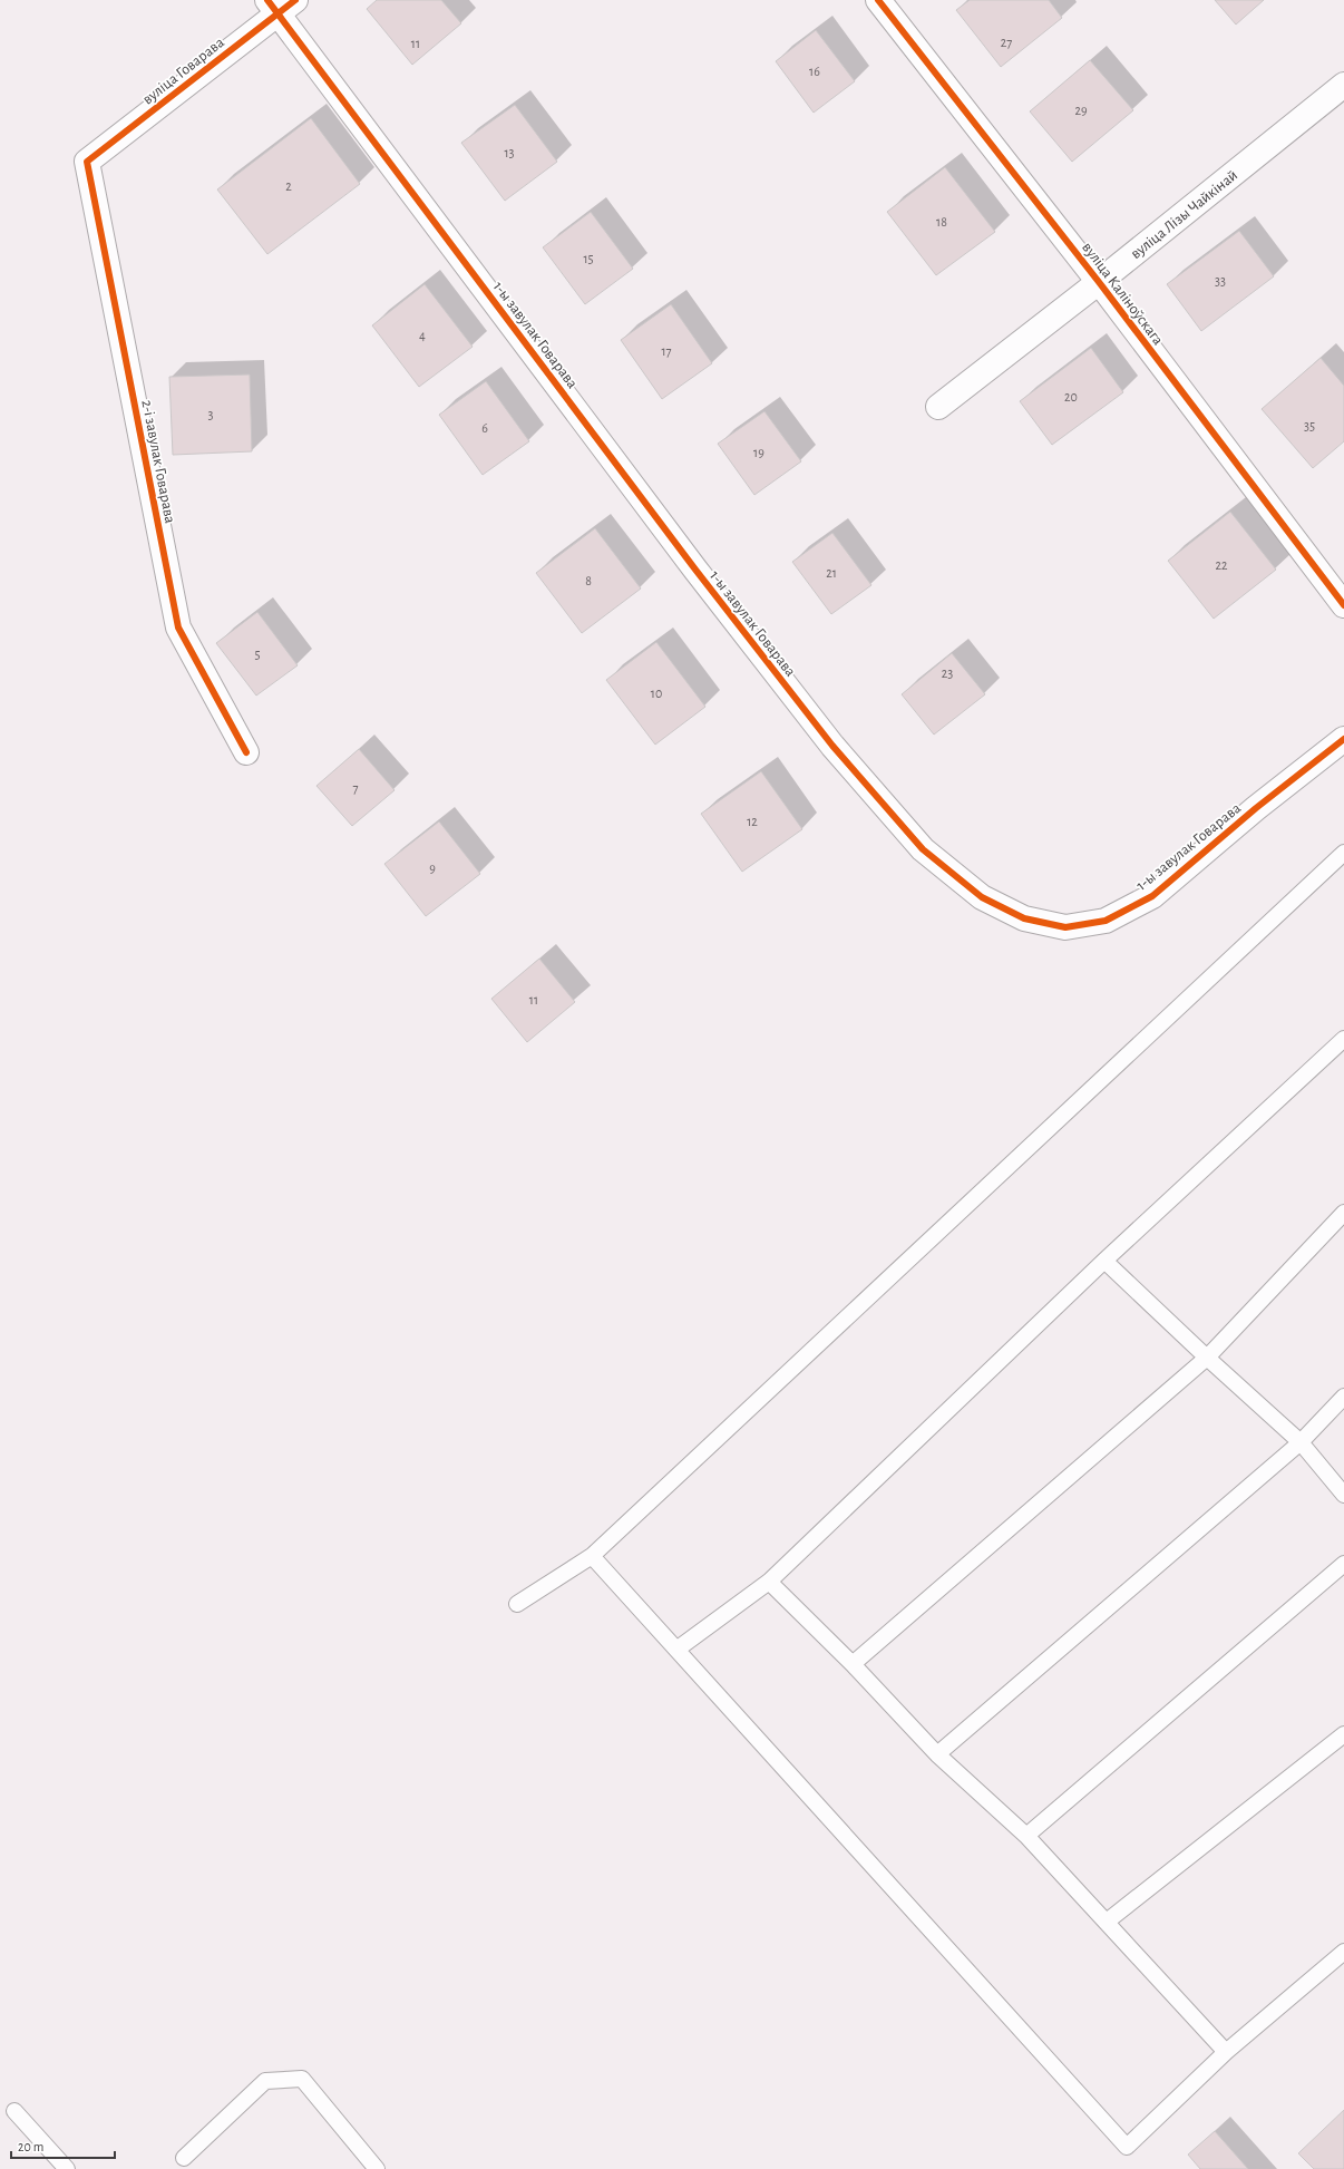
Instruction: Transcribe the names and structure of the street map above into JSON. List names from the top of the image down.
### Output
{
  "streets": {
    "street": [
      "вуліца Говарава",
      "вуліца Лізы Чайкінай",
      "вуліца Каліноўскага",
      "1-ы завулак Говарава",
      "2-і завулак Говарава"
    ]
  },
  "crossings": [
    ["вуліца Говарава", "1-ы завулак Говарава"],
    ["вуліца Говарава", "2-і завулак Говарава"],
    ["вуліца Лізы Чайкінай", "вуліца Каліноўскага"]
  ],
  "house_numbers": [
    "27",
    "11",
    "16",
    "29",
    "13",
    "2",
    "18",
    "15",
    "33",
    "4",
    "17",
    "20",
    "3",
    "35",
    "6",
    "19",
    "22",
    "21",
    "8",
    "5",
    "23",
    "10",
    "7",
    "12",
    "9",
    "11"
  ],
  "scale_bar": "20 m"
}
